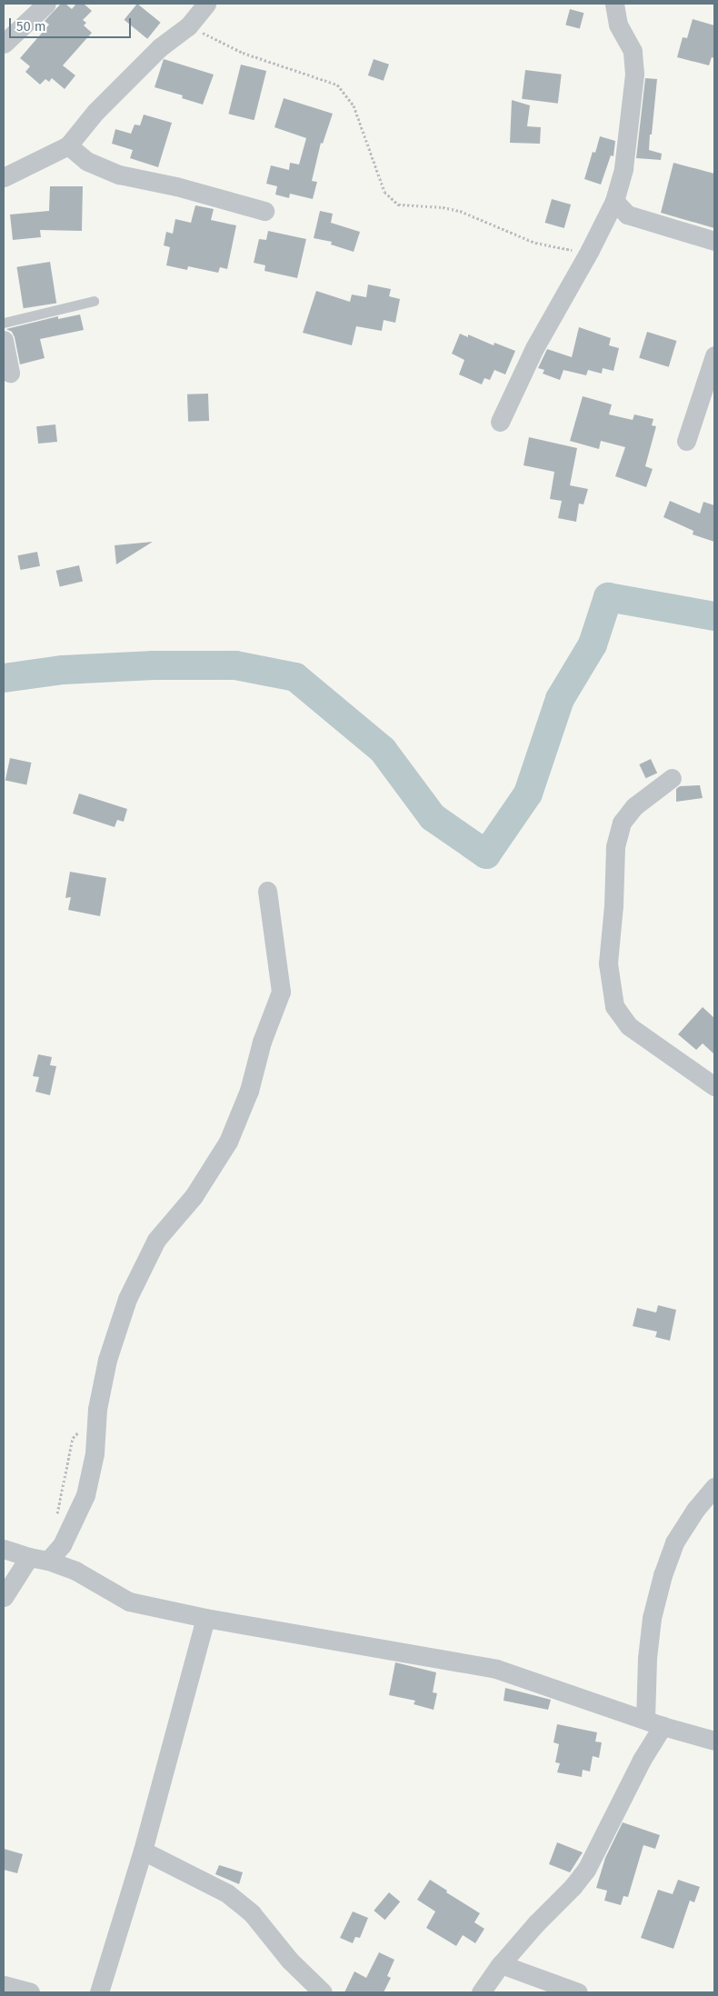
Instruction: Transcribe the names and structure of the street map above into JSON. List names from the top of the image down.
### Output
{
  "scale_bar": "50 m"
}
